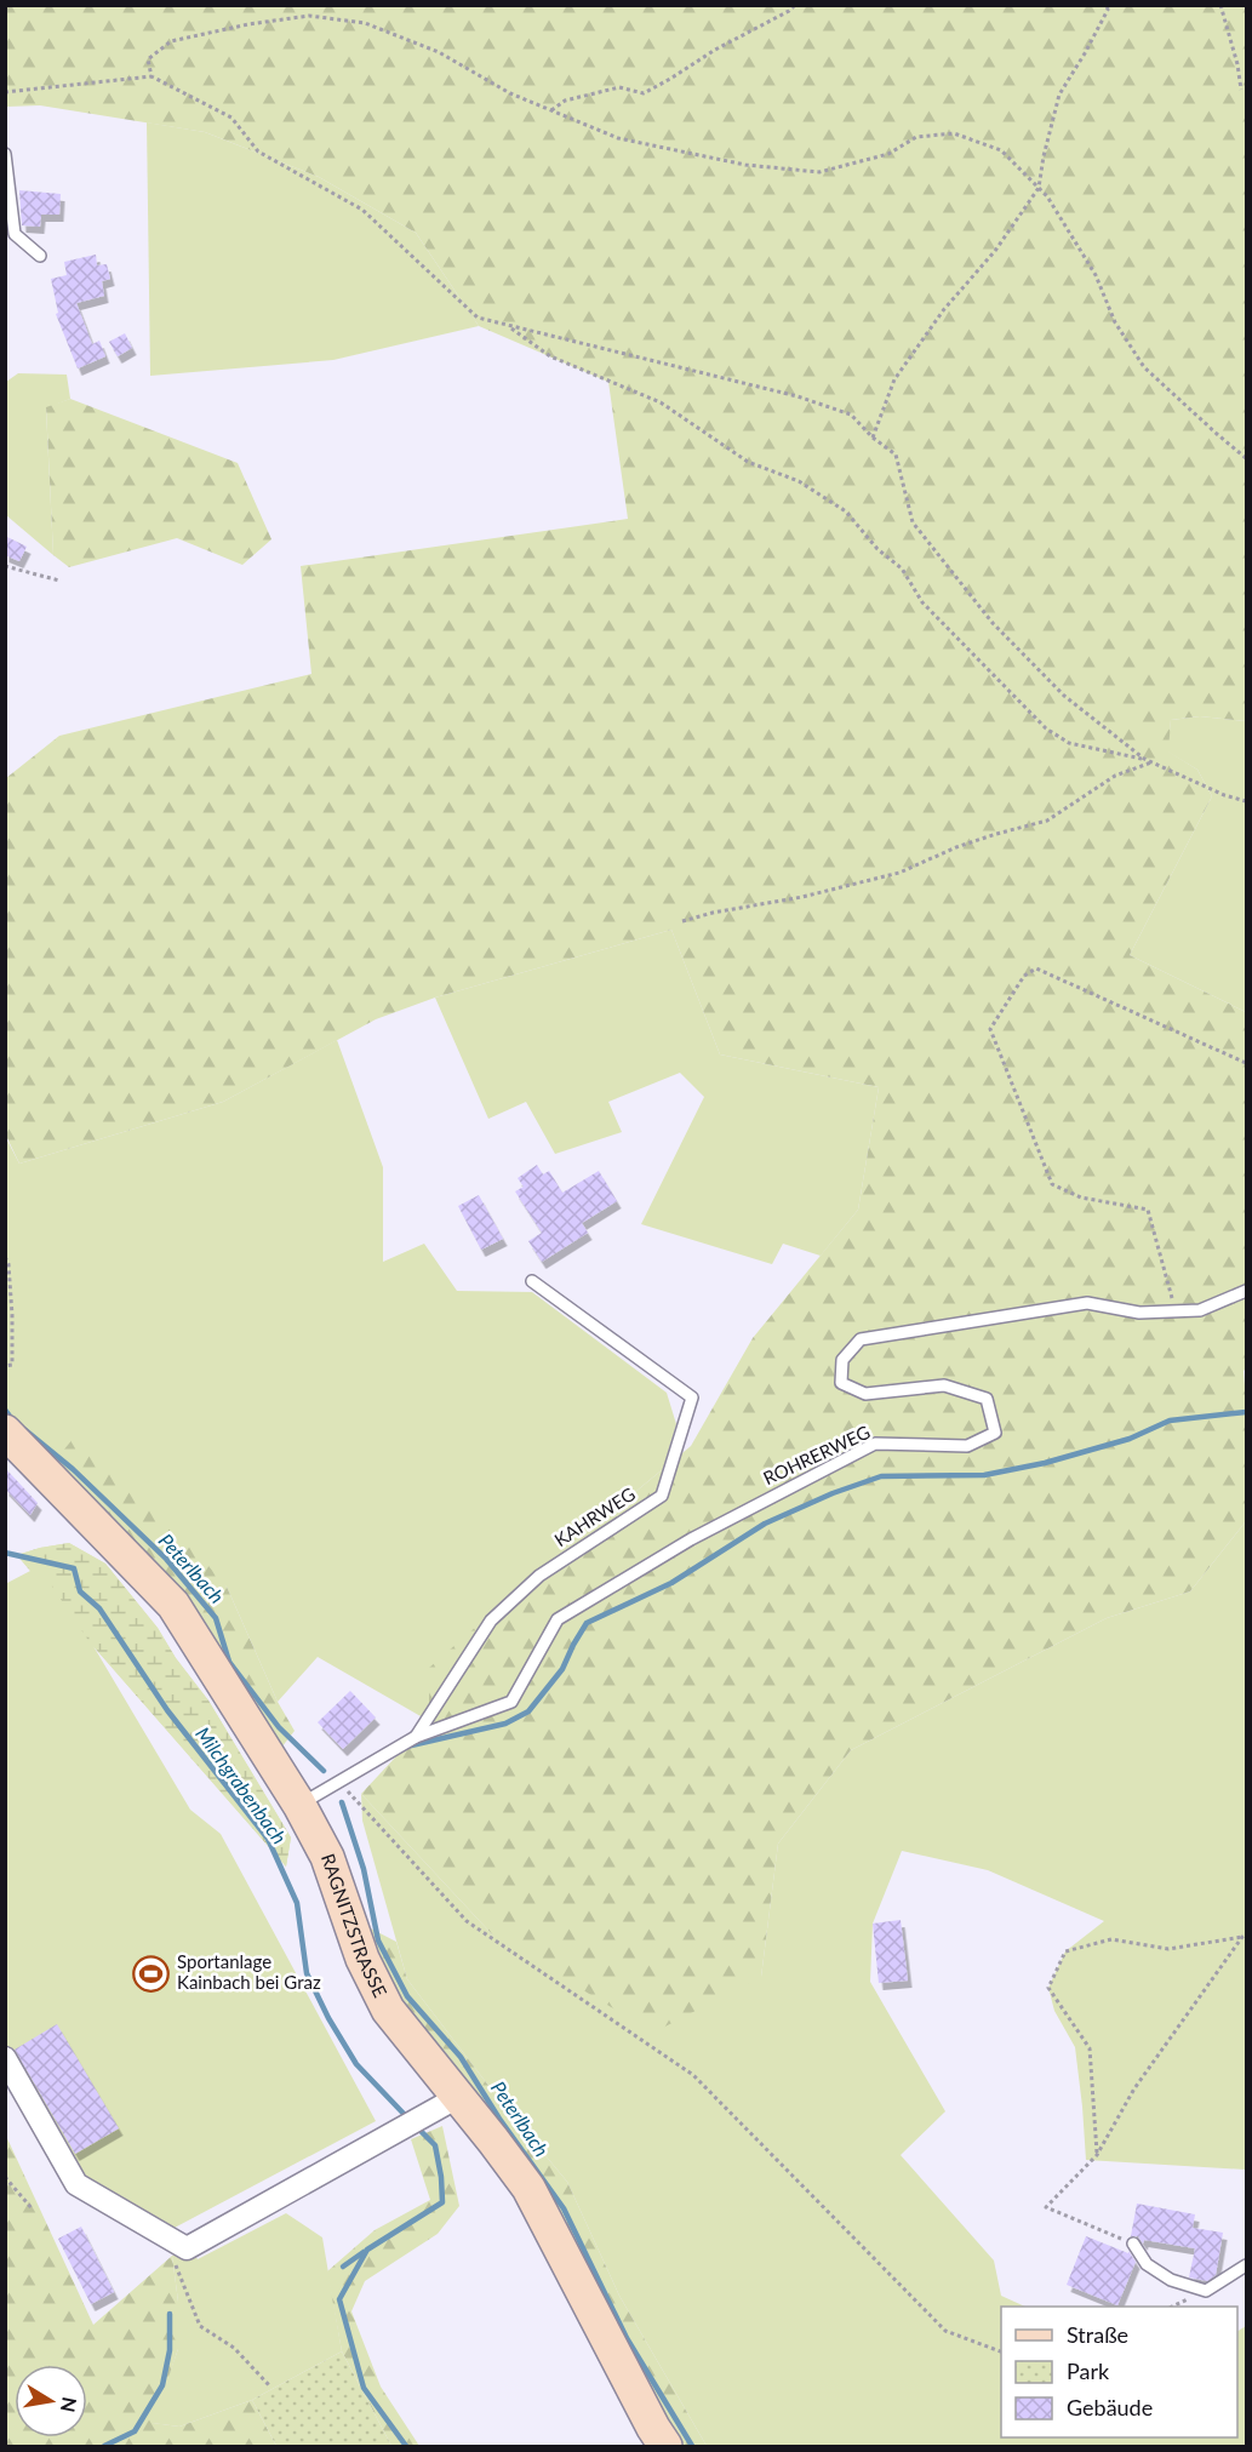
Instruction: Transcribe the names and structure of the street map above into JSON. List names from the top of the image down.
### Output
{
  "streets": {
    "main road": ["RAGNITZSTRASSE"],
    "lane": ["ROHRERWEG", "KAHRWEG"]
  },
  "crossings": [
    ["ROHRERWEG", "KAHRWEG"],
    ["ROHRERWEG", "RAGNITZSTRASSE"]
  ],
  "water": ["Peterlbach", "Milchgrabenbach"],
  "places": {
    "sports": ["Sportanlage Kainbach bei Graz"]
  },
  "legend": ["Straße", "Park", "Gebäude"],
  "north": "right"
}
